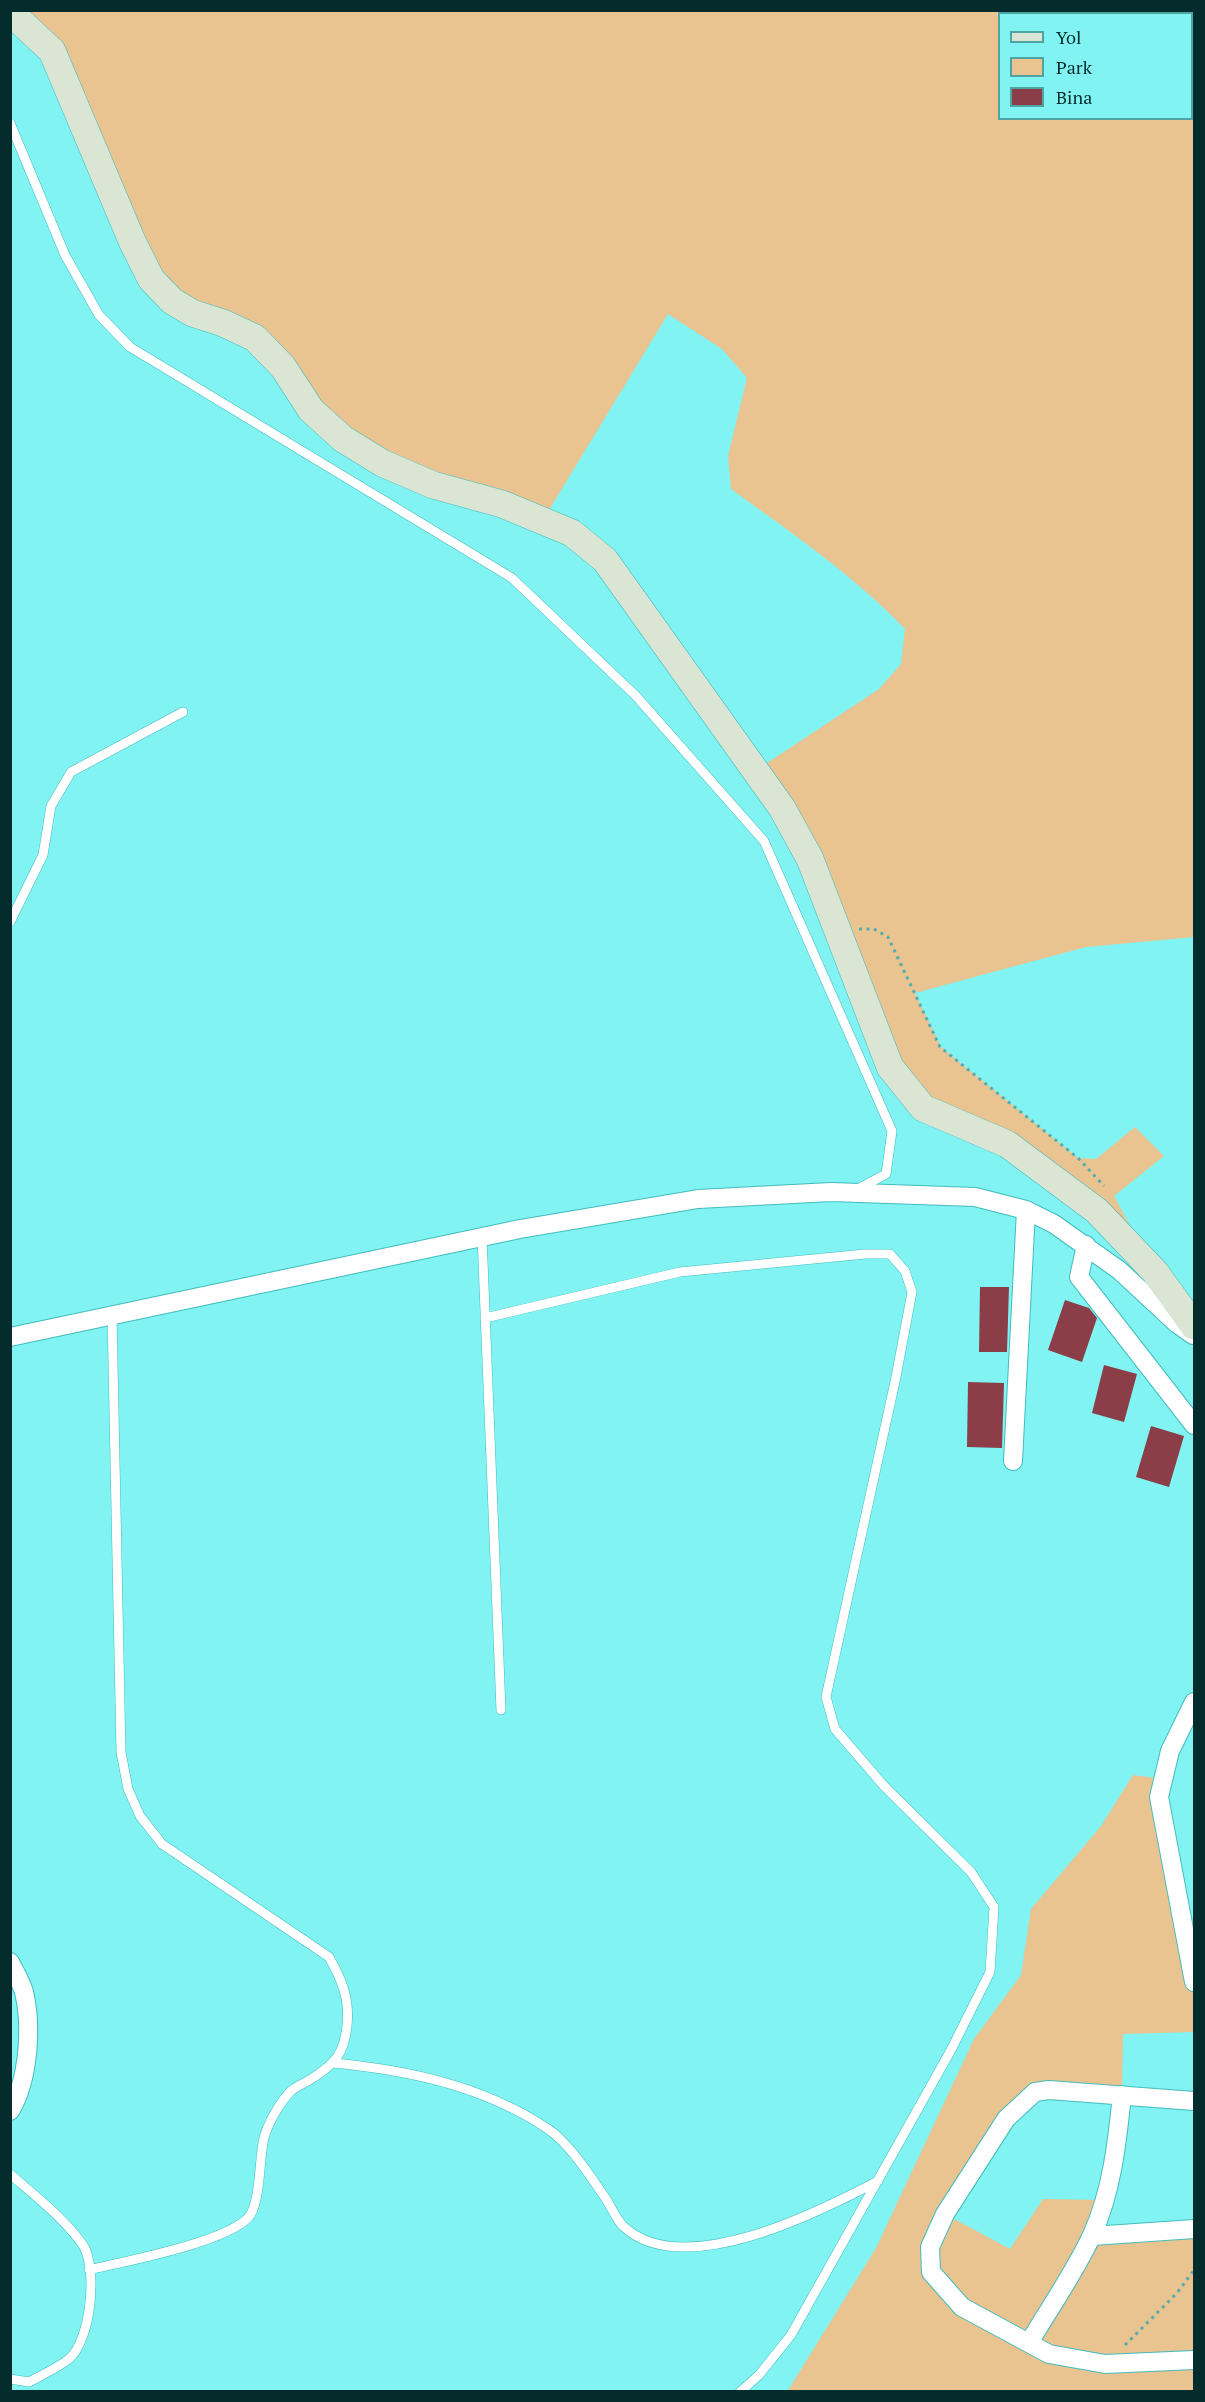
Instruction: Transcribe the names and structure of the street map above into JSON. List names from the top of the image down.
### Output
{
  "legend": ["Yol", "Park", "Bina"]
}
